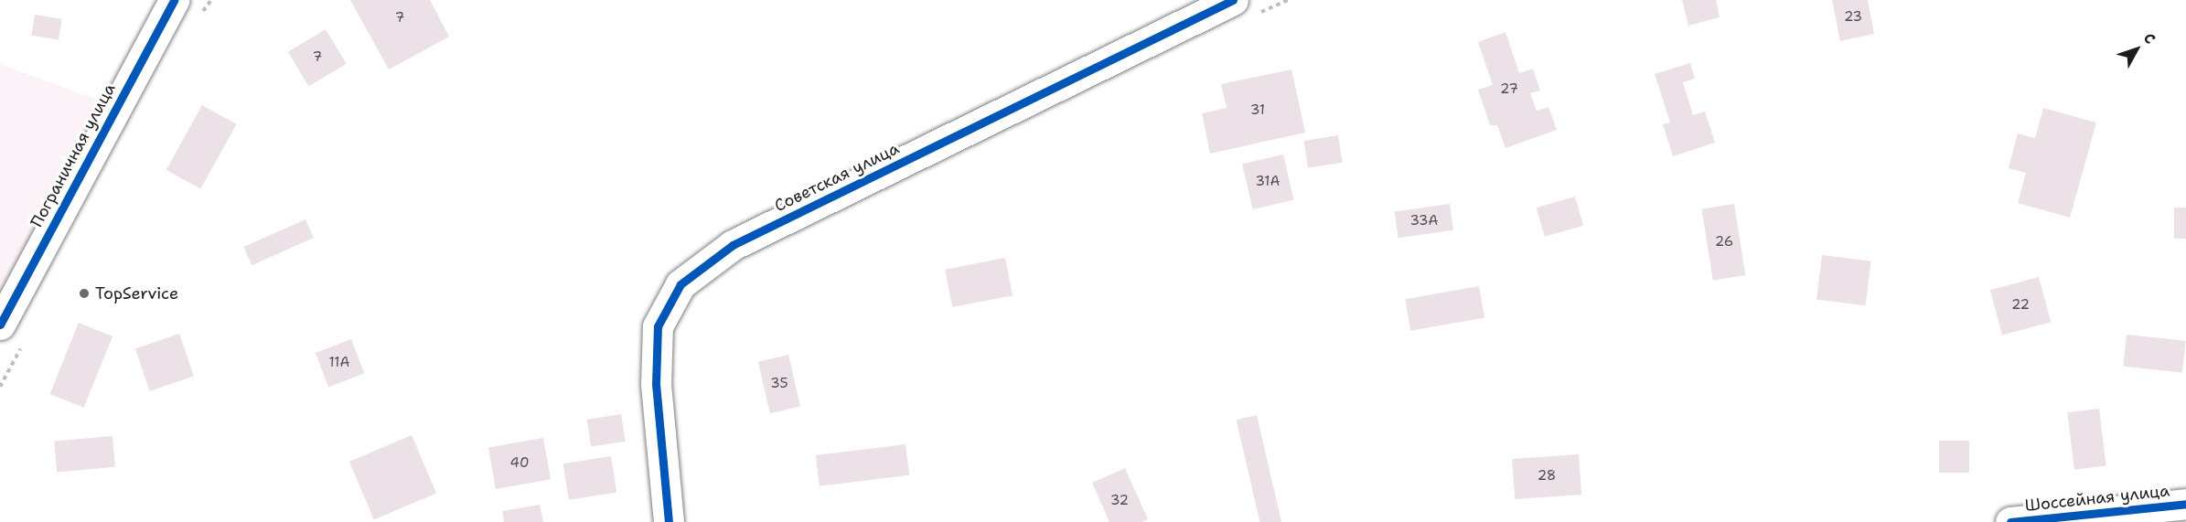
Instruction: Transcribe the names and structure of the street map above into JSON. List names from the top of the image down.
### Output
{
  "streets": {
    "street": ["Пограничная улица", "Советская улица", "Шоссейная улица"]
  },
  "places": ["TopService"],
  "house_numbers": [
    "23",
    "7",
    "7",
    "27",
    "31",
    "31А",
    "33А",
    "26",
    "22",
    "11А",
    "35",
    "40",
    "28",
    "32"
  ],
  "north": "top right"
}
